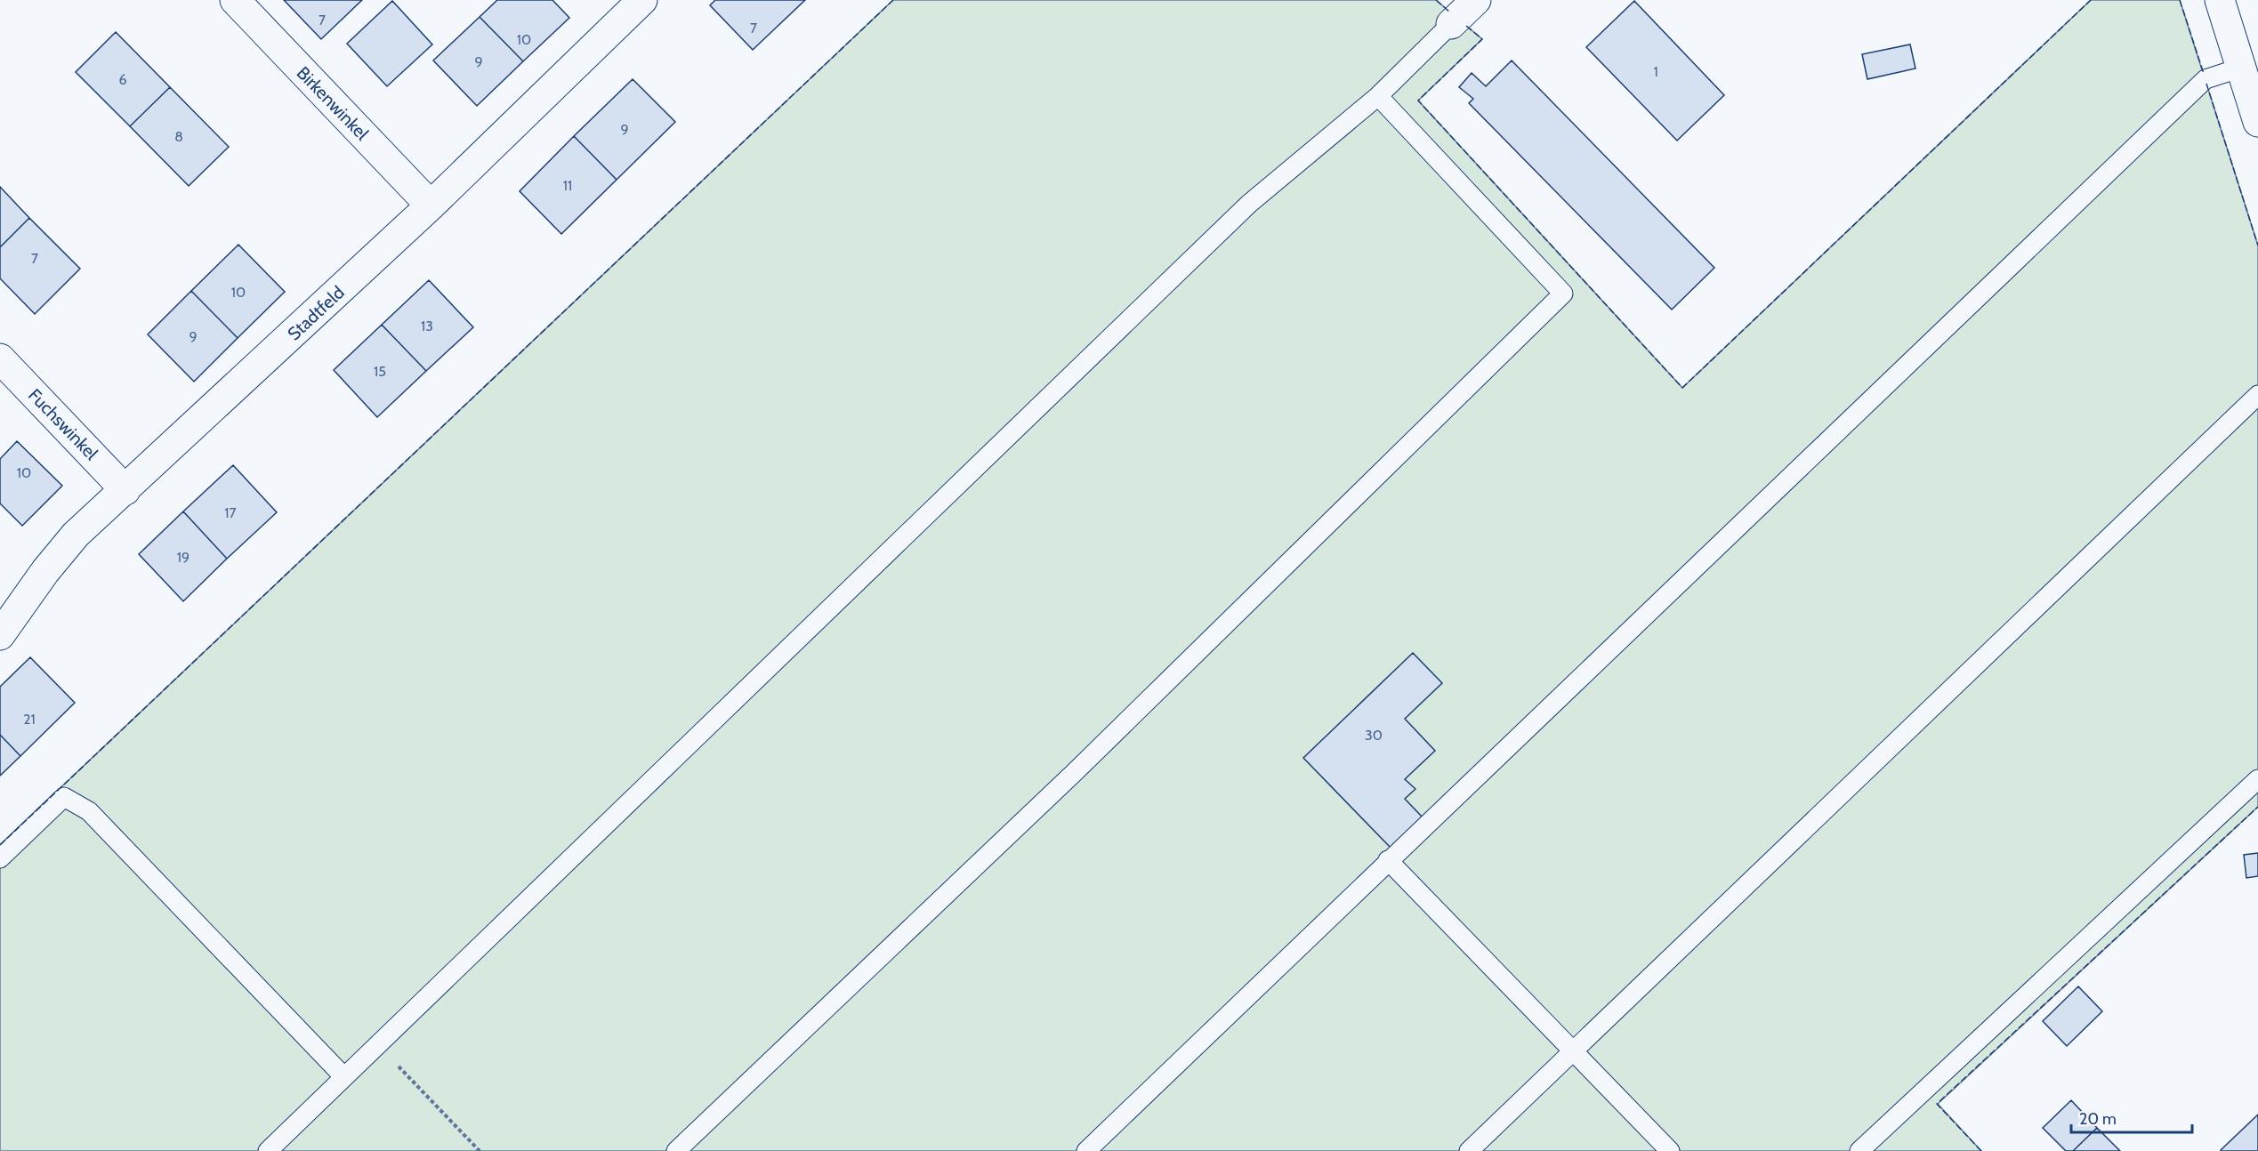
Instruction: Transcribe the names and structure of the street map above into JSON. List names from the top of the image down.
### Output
{
  "streets": {
    "street": ["Birkenwinkel", "Stadtfeld", "Fuchswinkel"]
  },
  "crossings": [
    ["Birkenwinkel", "Stadtfeld"],
    ["Stadtfeld", "Fuchswinkel"]
  ],
  "house_numbers": [
    "7",
    "7",
    "10",
    "9",
    "1",
    "6",
    "9",
    "8",
    "11",
    "7",
    "10",
    "13",
    "9",
    "15",
    "10",
    "17",
    "19",
    "21",
    "30"
  ],
  "scale_bar": "20 m"
}
